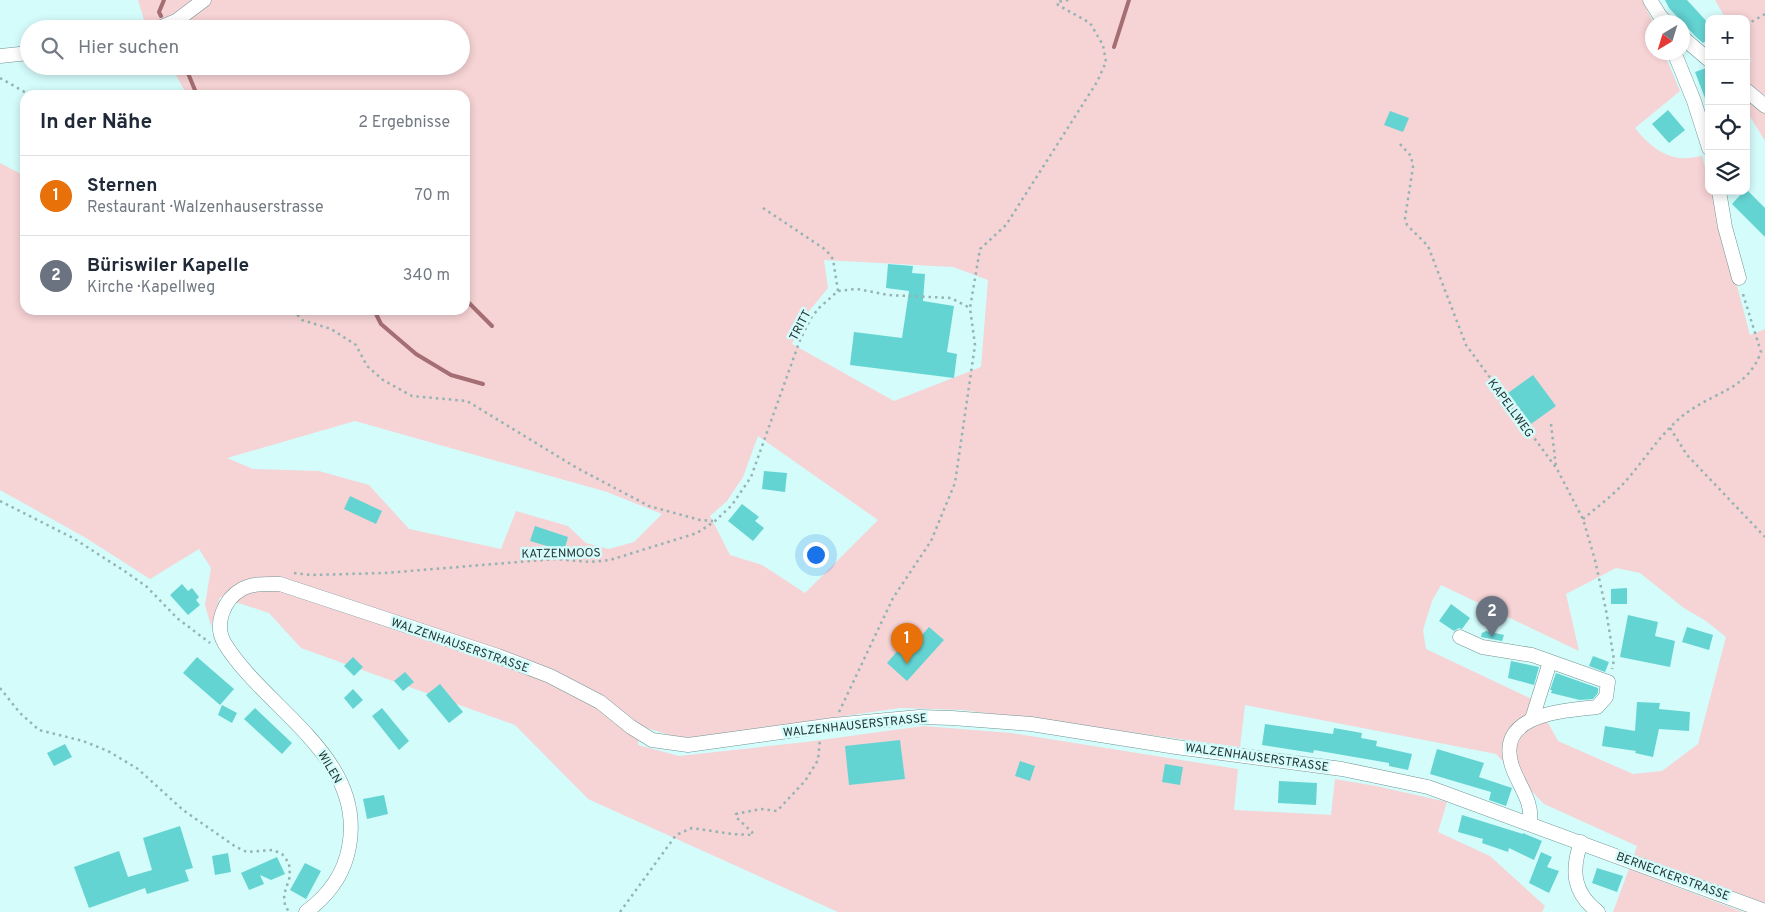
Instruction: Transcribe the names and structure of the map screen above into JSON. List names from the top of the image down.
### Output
{
  "streets": {
    "street": ["WALZENHAUSERSTRASSE", "WILEN", "BERNECKERSTRASSE"],
    "path": ["TRITT", "KAPELLWEG", "KATZENMOOS"]
  },
  "crossings": [
    ["TRITT", "KATZENMOOS"],
    ["WALZENHAUSERSTRASSE", "WILEN"],
    ["WALZENHAUSERSTRASSE", "BERNECKERSTRASSE"]
  ],
  "north": "bottom left",
  "page": {
    "map_buttons": ["+", "−"],
    "search": "Hier suchen",
    "heading": ["In der Nähe", "2 Ergebnisse"],
    "list": [
      {
        "mark": "1",
        "name": "Sternen",
        "note": "Restaurant · Walzenhauserstrasse",
        "value": "70 m"
      },
      {
        "mark": "2",
        "name": "Büriswiler Kapelle",
        "note": "Kirche · Kapellweg",
        "value": "340 m"
      }
    ],
    "pins": ["2", "1"]
  }
}
